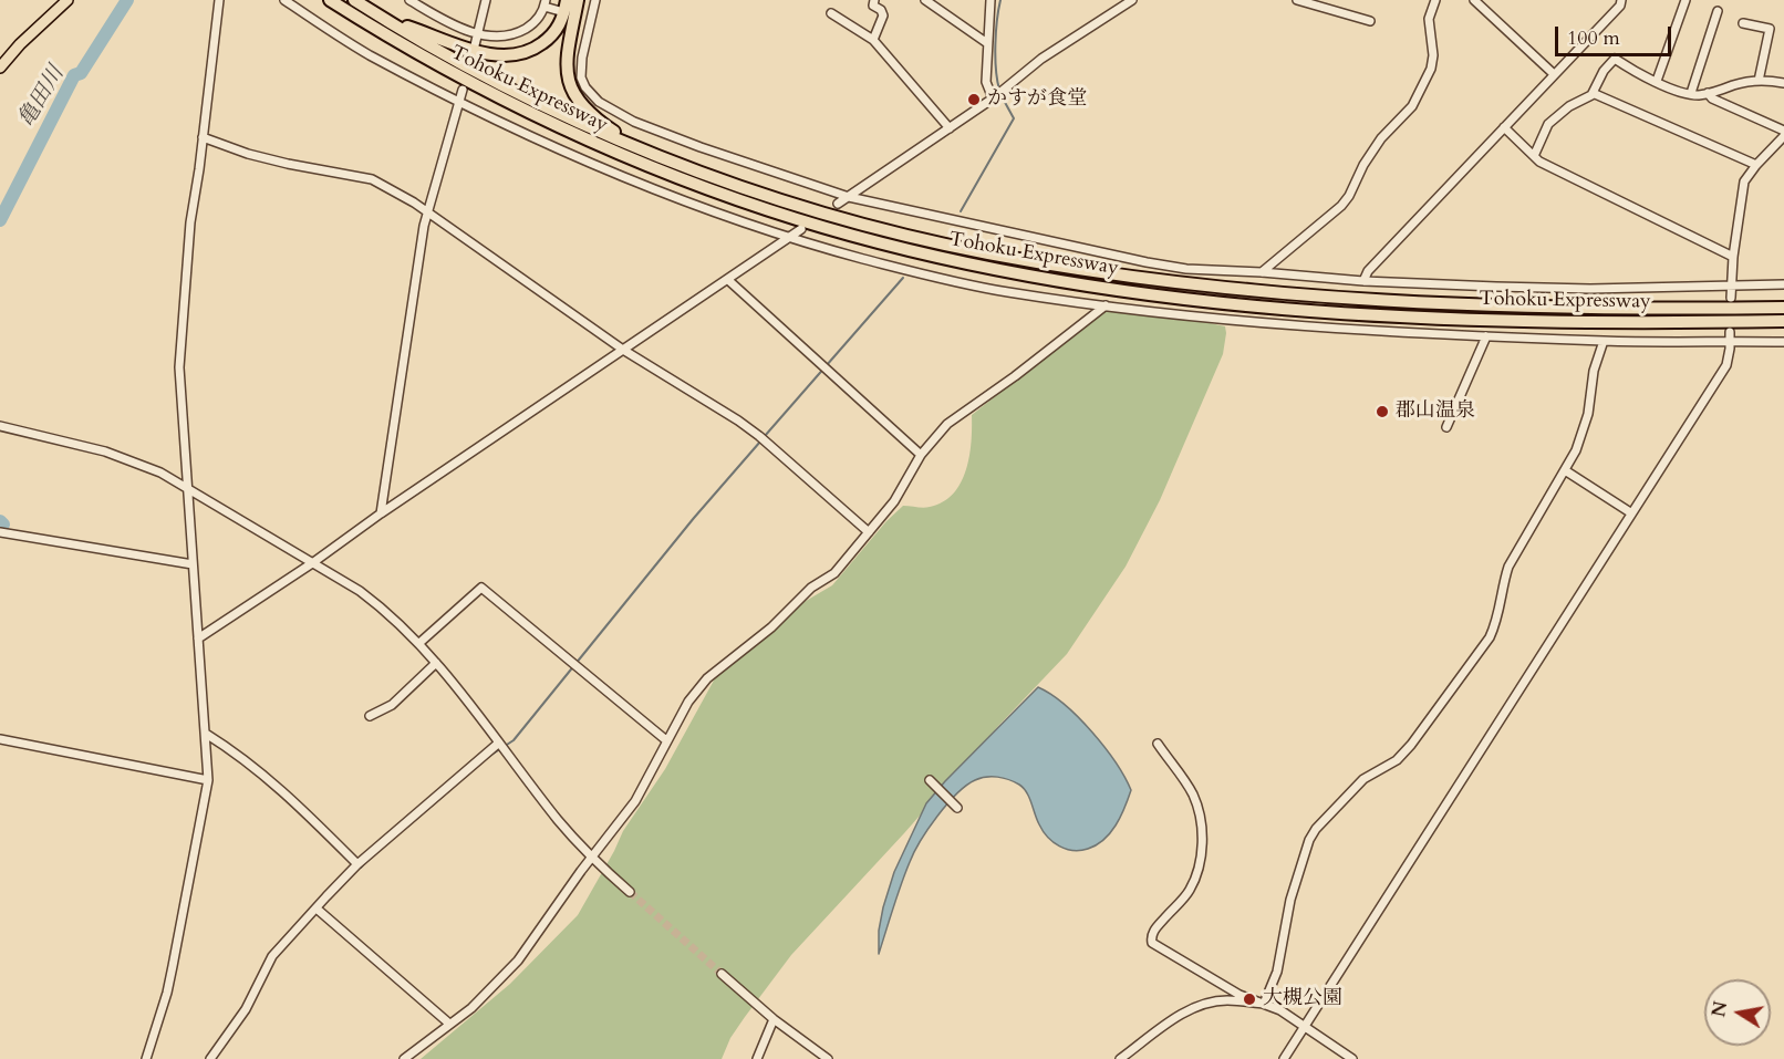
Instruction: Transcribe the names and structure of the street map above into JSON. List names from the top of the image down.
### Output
{
  "streets": {
    "highway": ["Tohoku Expressway"]
  },
  "water": ["亀田川"],
  "places": ["かすが食堂", "郡山温泉", "大槻公園"],
  "scale_bar": "100 m",
  "north": "left"
}
